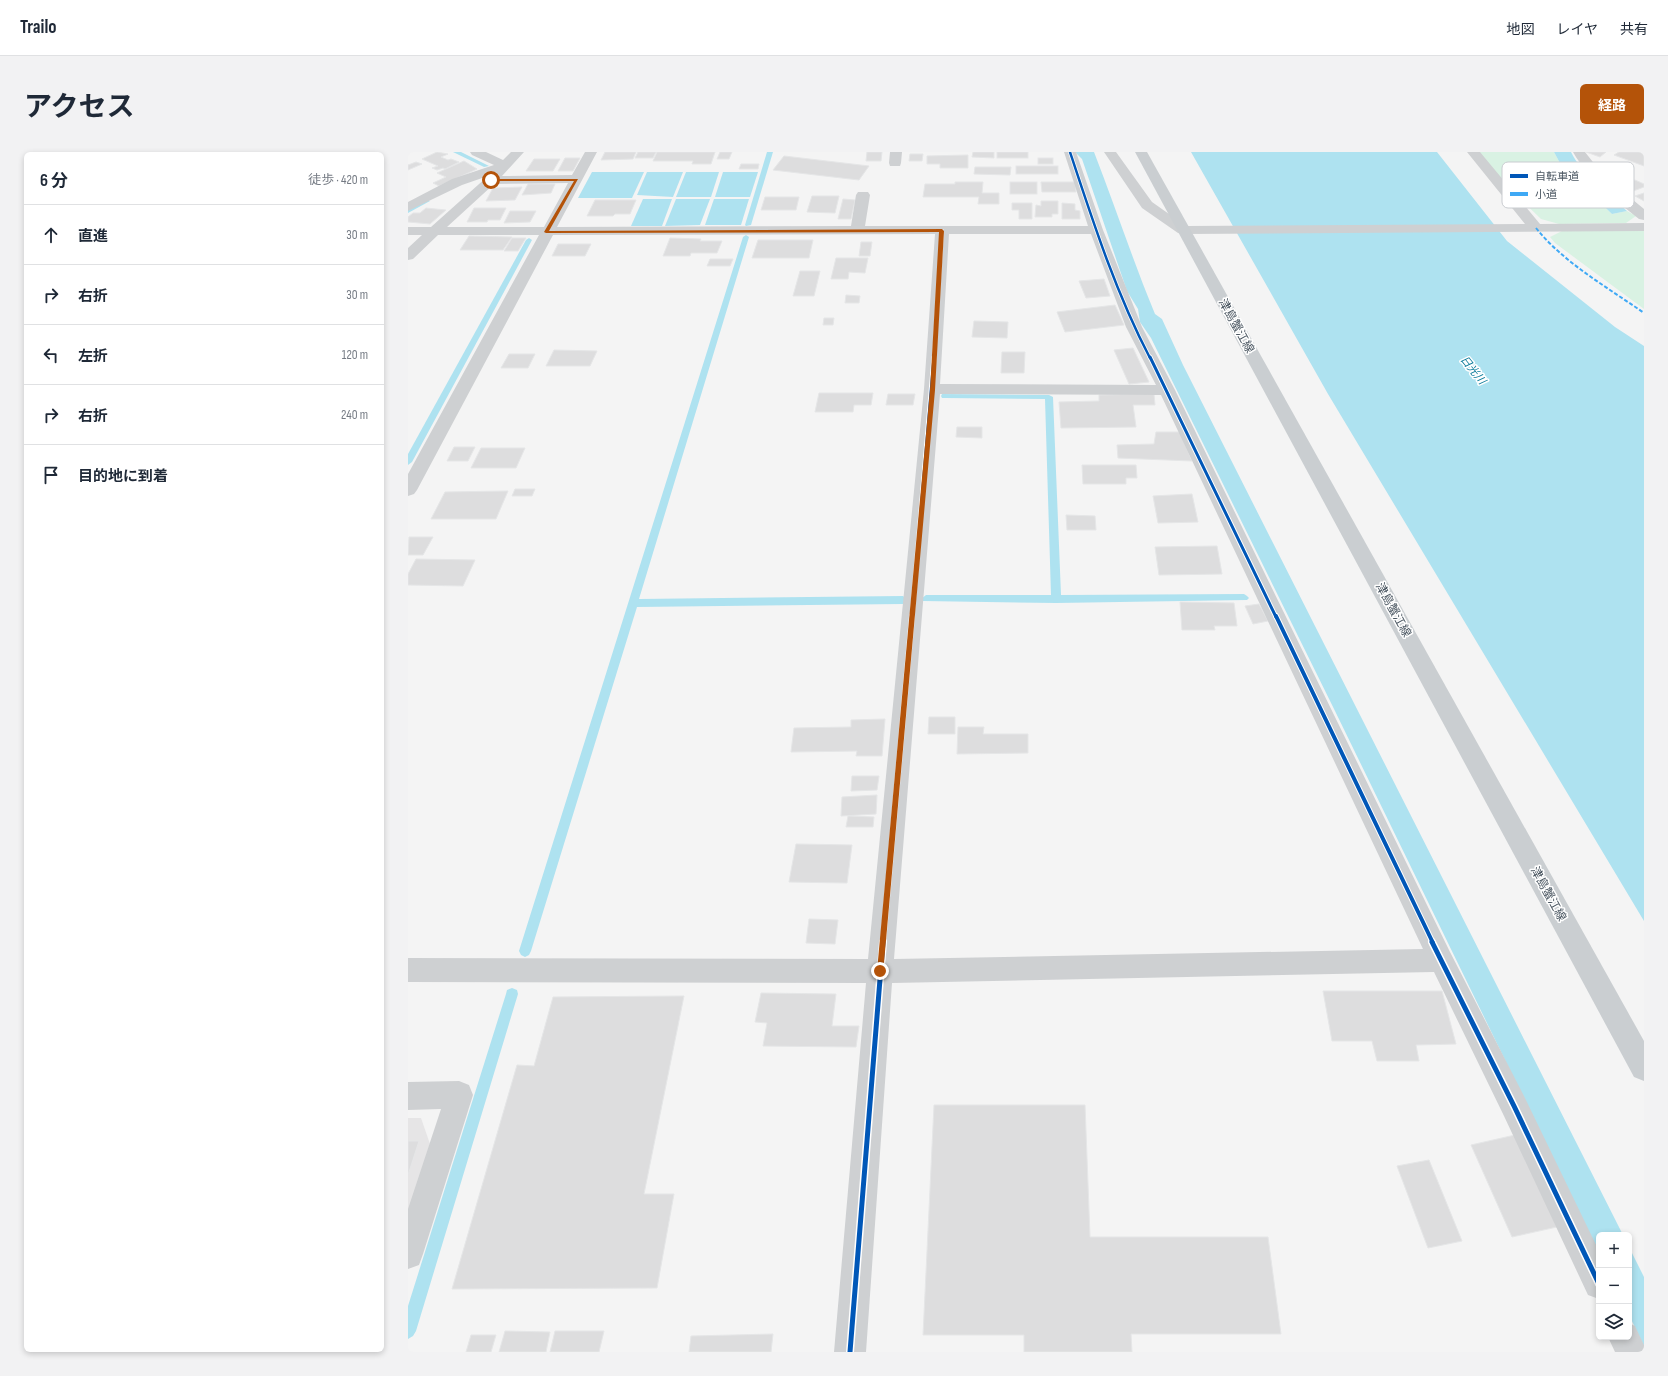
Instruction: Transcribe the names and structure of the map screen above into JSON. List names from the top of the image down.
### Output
{
  "streets": {
    "main road": ["津島蟹江線"]
  },
  "water": ["日光川"],
  "legend": ["自転車道", "小道"],
  "page": {
    "header": "Trailo",
    "nav": ["地図", "レイヤ", "共有"],
    "title": "アクセス",
    "buttons": "経路",
    "heading": ["6 分", "徒歩 · 420 m"],
    "list": [
      ["直進", "30 m"],
      ["右折", "30 m"],
      ["左折", "120 m"],
      ["右折", "240 m"],
      "目的地に到着"
    ],
    "map_buttons": ["+", "−"]
  }
}
